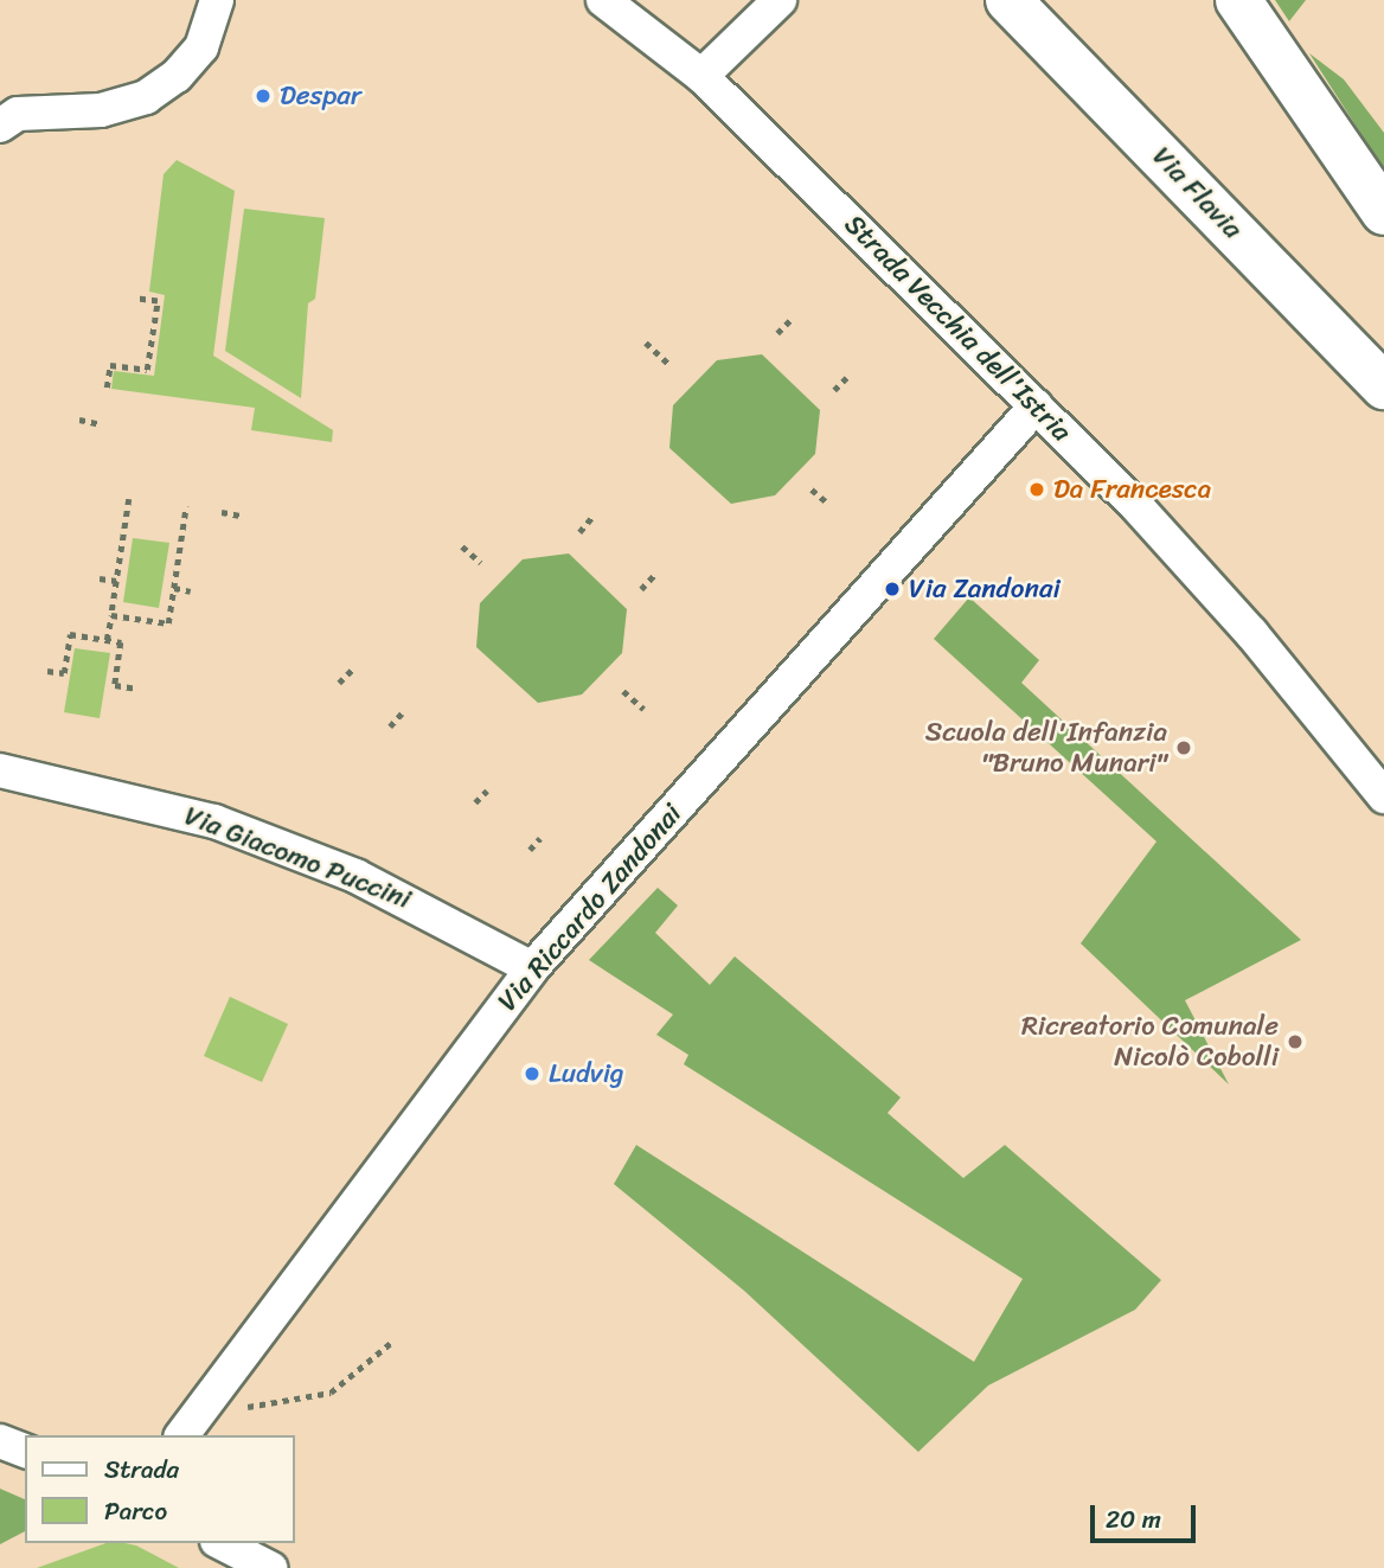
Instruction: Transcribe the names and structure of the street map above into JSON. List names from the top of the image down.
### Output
{
  "streets": {
    "main road": ["Via Flavia"],
    "street": ["Strada Vecchia dell'Istria", "Via Giacomo Puccini", "Via Riccardo Zandonai"]
  },
  "crossings": [
    ["Strada Vecchia dell'Istria", "Via Riccardo Zandonai"],
    ["Via Giacomo Puccini", "Via Riccardo Zandonai"]
  ],
  "places": [
    "Despar",
    "Da Francesca",
    "Via Zandonai",
    "Scuola dell'Infanzia \"Bruno Munari\"",
    "Ricreatorio Comunale Nicolò Cobolli",
    "Ludvig"
  ],
  "legend": ["Strada", "Parco"],
  "scale_bar": "20 m"
}
